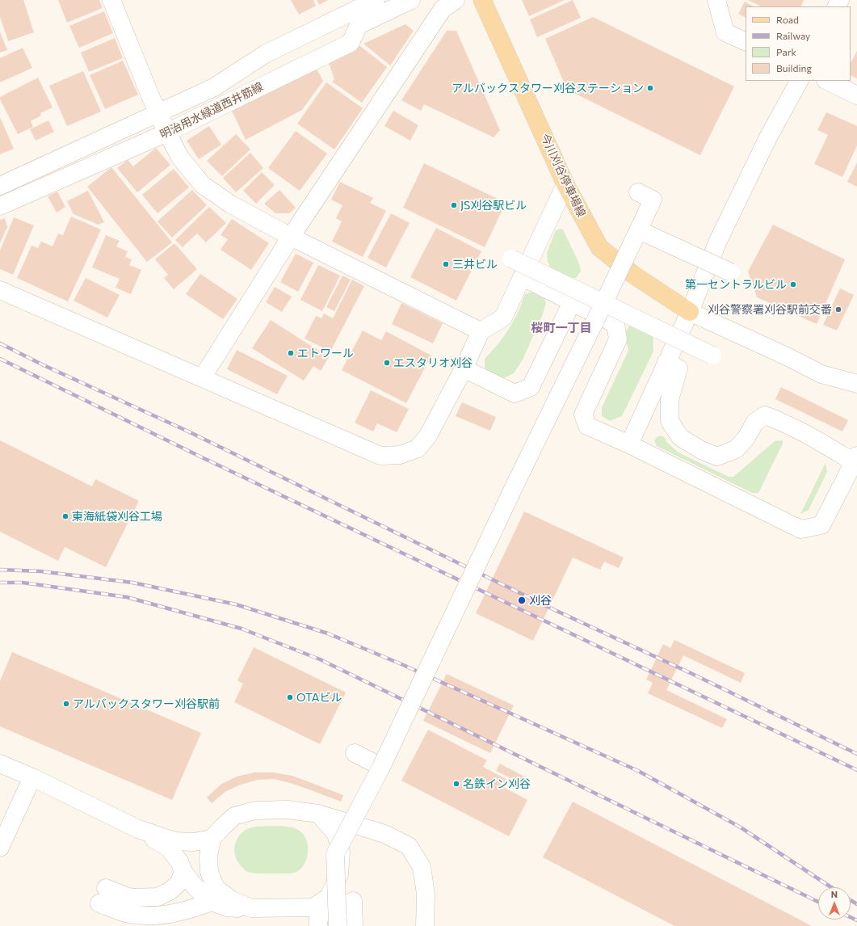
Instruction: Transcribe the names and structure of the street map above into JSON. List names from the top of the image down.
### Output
{
  "streets": {
    "main road": ["今川刈谷停車場線"],
    "street": ["明治用水緑道西井筋線"]
  },
  "districts": ["桜町一丁目"],
  "places": [
    "アルバックスタワー刈谷ステーション",
    "JS刈谷駅ビル",
    "三井ビル",
    "第一セントラルビル",
    "刈谷警察署刈谷駅前交番",
    "エトワール",
    "エスタリオ刈谷",
    "東海紙袋刈谷工場",
    "刈谷",
    "OTAビル",
    "アルバックスタワー刈谷駅前",
    "名鉄イン刈谷"
  ],
  "legend": [
    "Road",
    "Railway",
    "Park",
    "Building"
  ],
  "north": "top"
}
